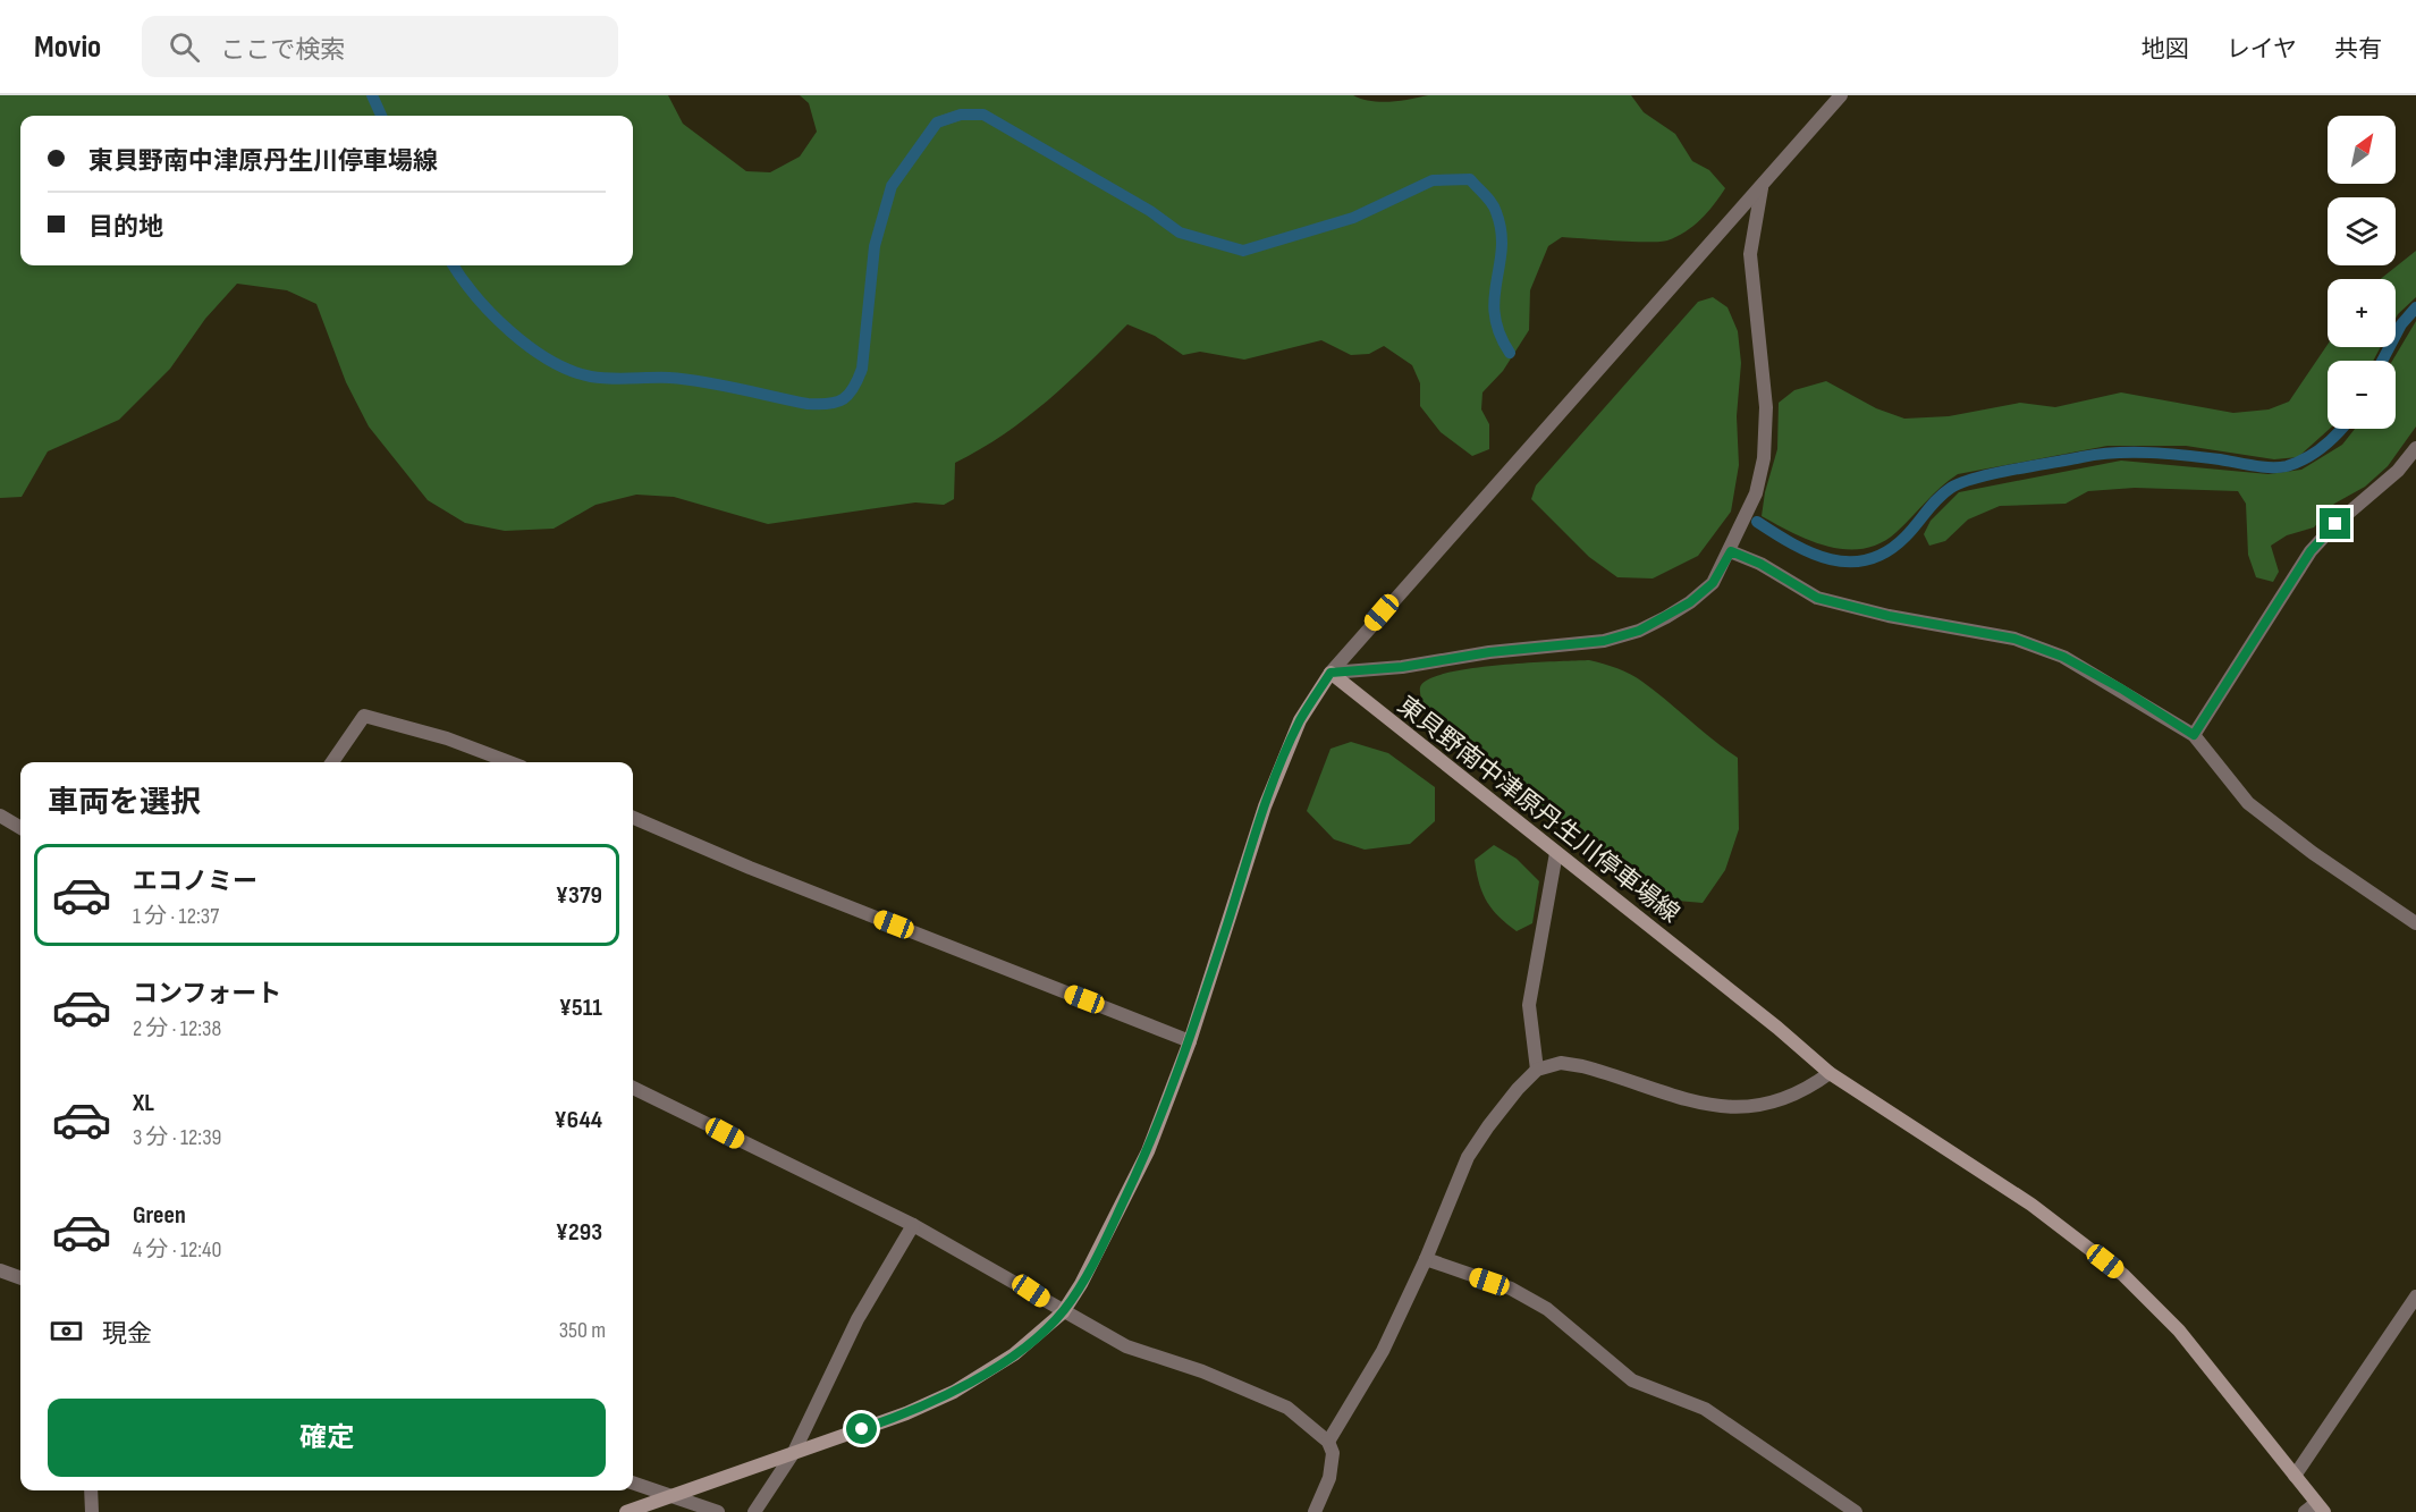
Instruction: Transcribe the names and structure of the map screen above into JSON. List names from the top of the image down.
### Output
{
  "streets": {
    "main road": ["東貝野南中津原丹生川停車場線"]
  },
  "north": "top right",
  "page": {
    "header": "Movio",
    "search": "ここで検索",
    "nav": ["地図", "レイヤ", "共有"],
    "map_buttons": ["+", "−"],
    "banner": ["東貝野南中津原丹生川停車場線", "目的地"],
    "heading": "車両を選択",
    "list": [
      {
        "name": "エコノミー",
        "note": "1 分 · 12:37",
        "value": "¥379"
      },
      {
        "name": "コンフォート",
        "note": "2 分 · 12:38",
        "value": "¥511"
      },
      {
        "name": "XL",
        "note": "3 分 · 12:39",
        "value": "¥644"
      },
      {
        "name": "Green",
        "note": "4 分 · 12:40",
        "value": "¥293"
      }
    ],
    "pay": ["現金", "350 m"],
    "buttons": "確定"
  }
}
